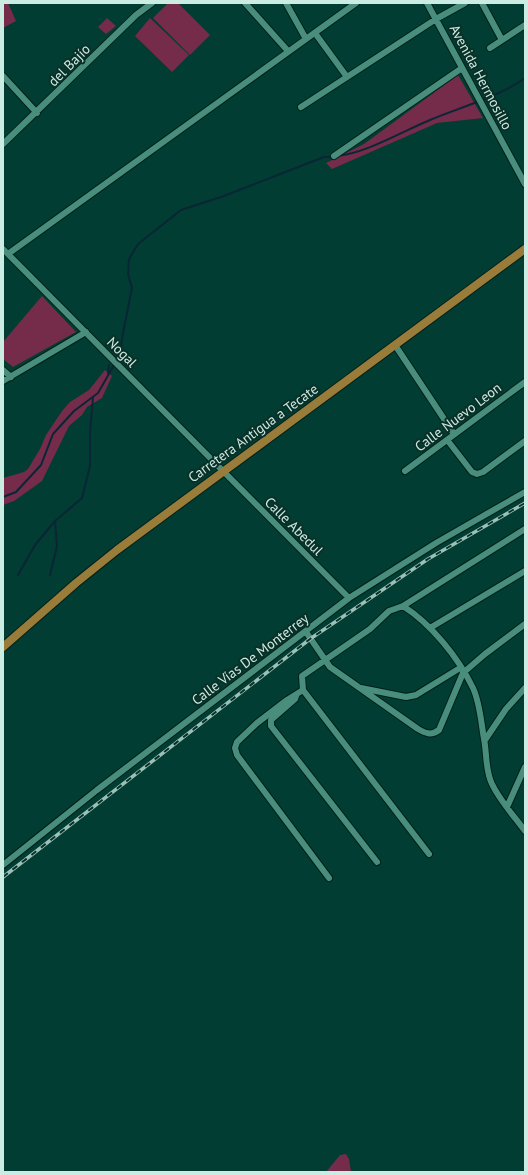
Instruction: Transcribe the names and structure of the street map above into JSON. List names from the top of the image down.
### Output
{
  "streets": {
    "main road": ["Carretera Antigua a Tecate"],
    "street": [
      "del Bajío",
      "Avenida Hermosillo",
      "Nogal",
      "Calle Nuevo Leon",
      "Calle Abedul",
      "Calle Vías De Monterrey"
    ]
  },
  "crossings": [
    ["Nogal", "Carretera Antigua a Tecate"],
    ["Nogal", "Calle Abedul"],
    ["Carretera Antigua a Tecate", "Calle Abedul"],
    ["Calle Abedul", "Calle Vías De Monterrey"]
  ]
}
